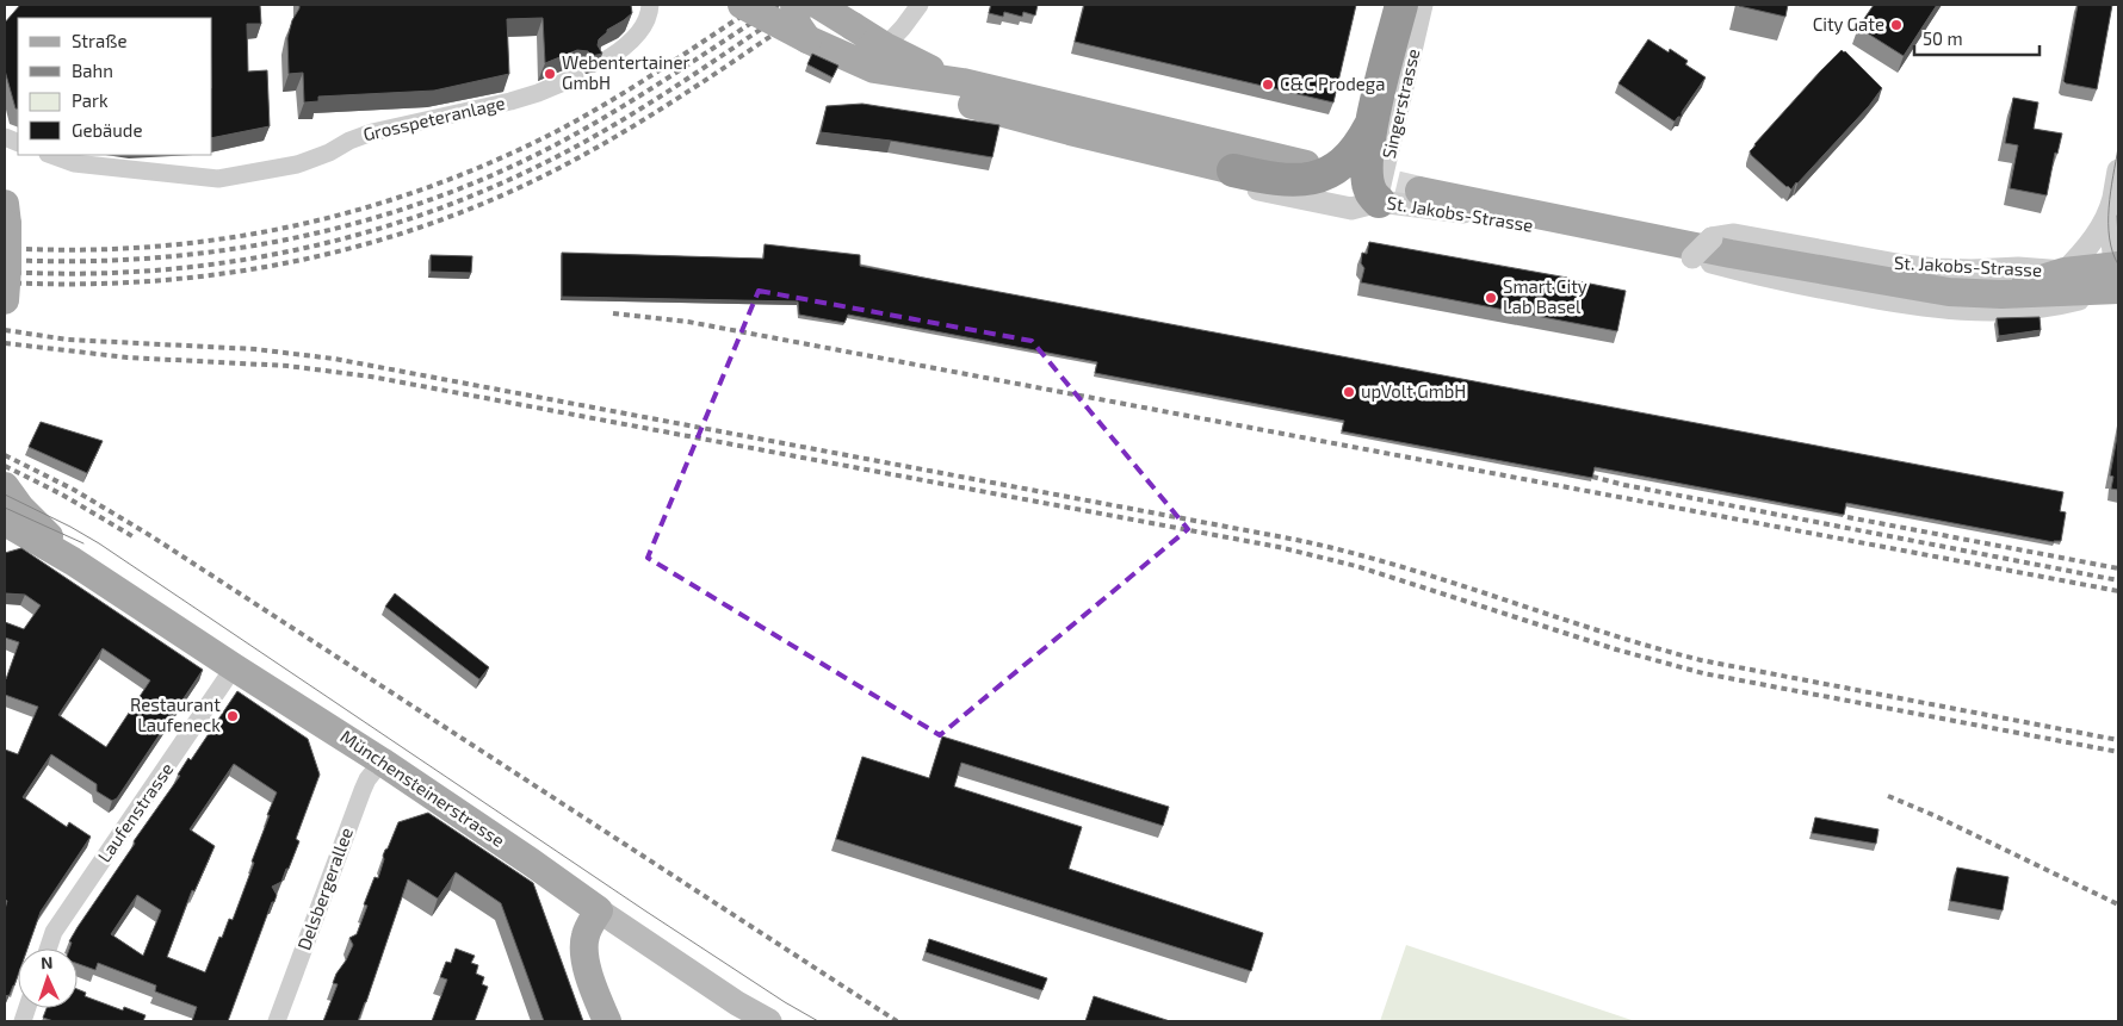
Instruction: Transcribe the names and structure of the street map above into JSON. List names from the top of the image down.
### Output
{
  "streets": {
    "main road": ["St. Jakobs-Strasse", "Münchensteinerstrasse"],
    "street": [
      "Singerstrasse",
      "Grosspeteranlage",
      "Laufenstrasse",
      "Delsbergerallee"
    ]
  },
  "crossings": [
    ["Singerstrasse", "St. Jakobs-Strasse"],
    ["Münchensteinerstrasse", "Laufenstrasse"],
    ["Münchensteinerstrasse", "Delsbergerallee"]
  ],
  "places": [
    "City Gate",
    "Webentertainer GmbH",
    "C&C Prodega",
    "Smart City Lab Basel",
    "upVolt GmbH",
    "Restaurant Laufeneck"
  ],
  "legend": [
    "Straße",
    "Bahn",
    "Park",
    "Gebäude"
  ],
  "scale_bar": "50 m",
  "north": "top"
}
